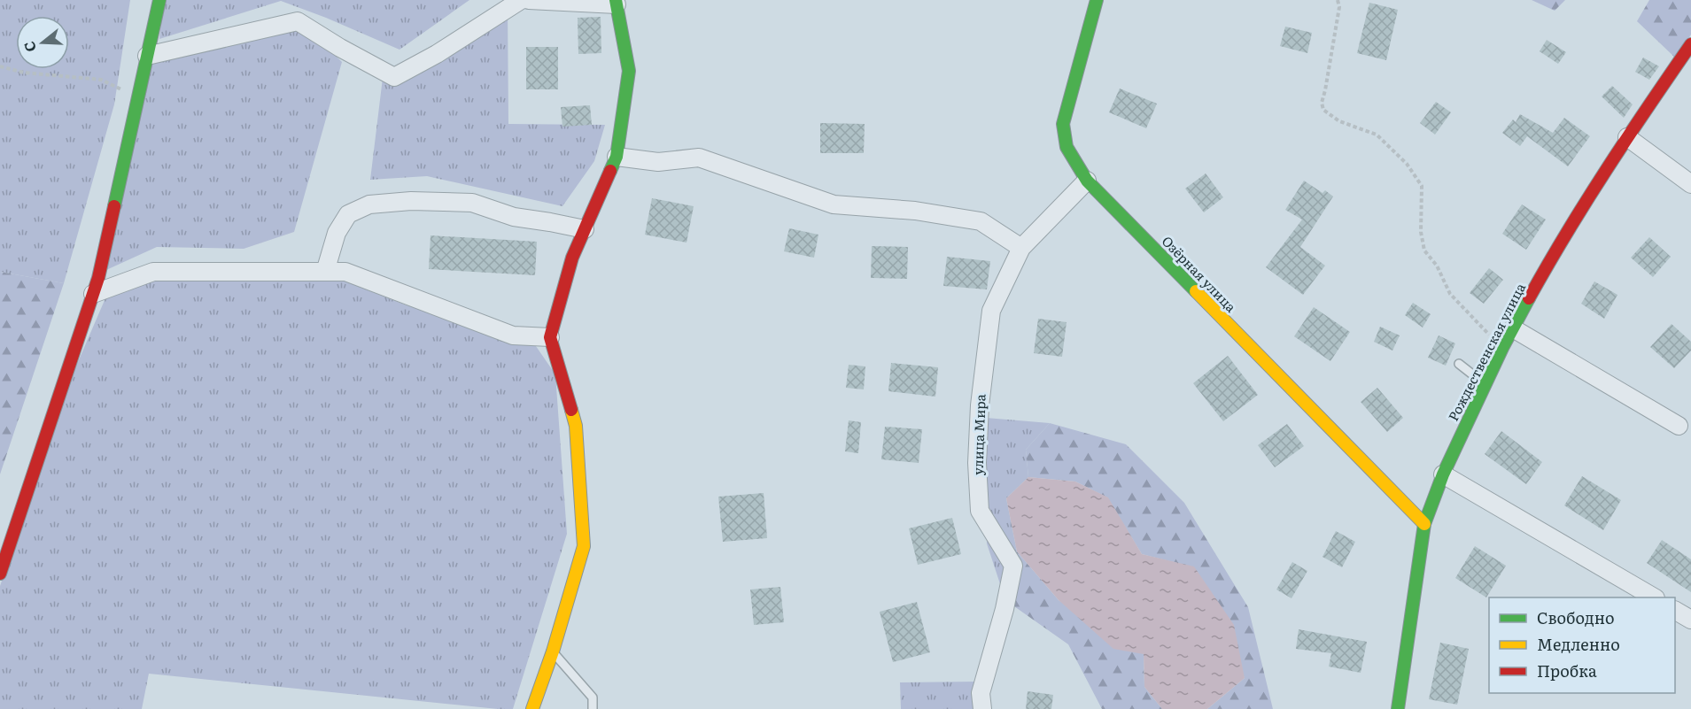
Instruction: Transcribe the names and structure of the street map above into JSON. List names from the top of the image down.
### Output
{
  "streets": {
    "street": ["Озёрная улица", "Рождественская улица", "улица Мира"]
  },
  "crossings": [
    ["Озёрная улица", "Рождественская улица"],
    ["Озёрная улица", "улица Мира"]
  ],
  "legend": ["Свободно", "Медленно", "Пробка"],
  "north": "left"
}
